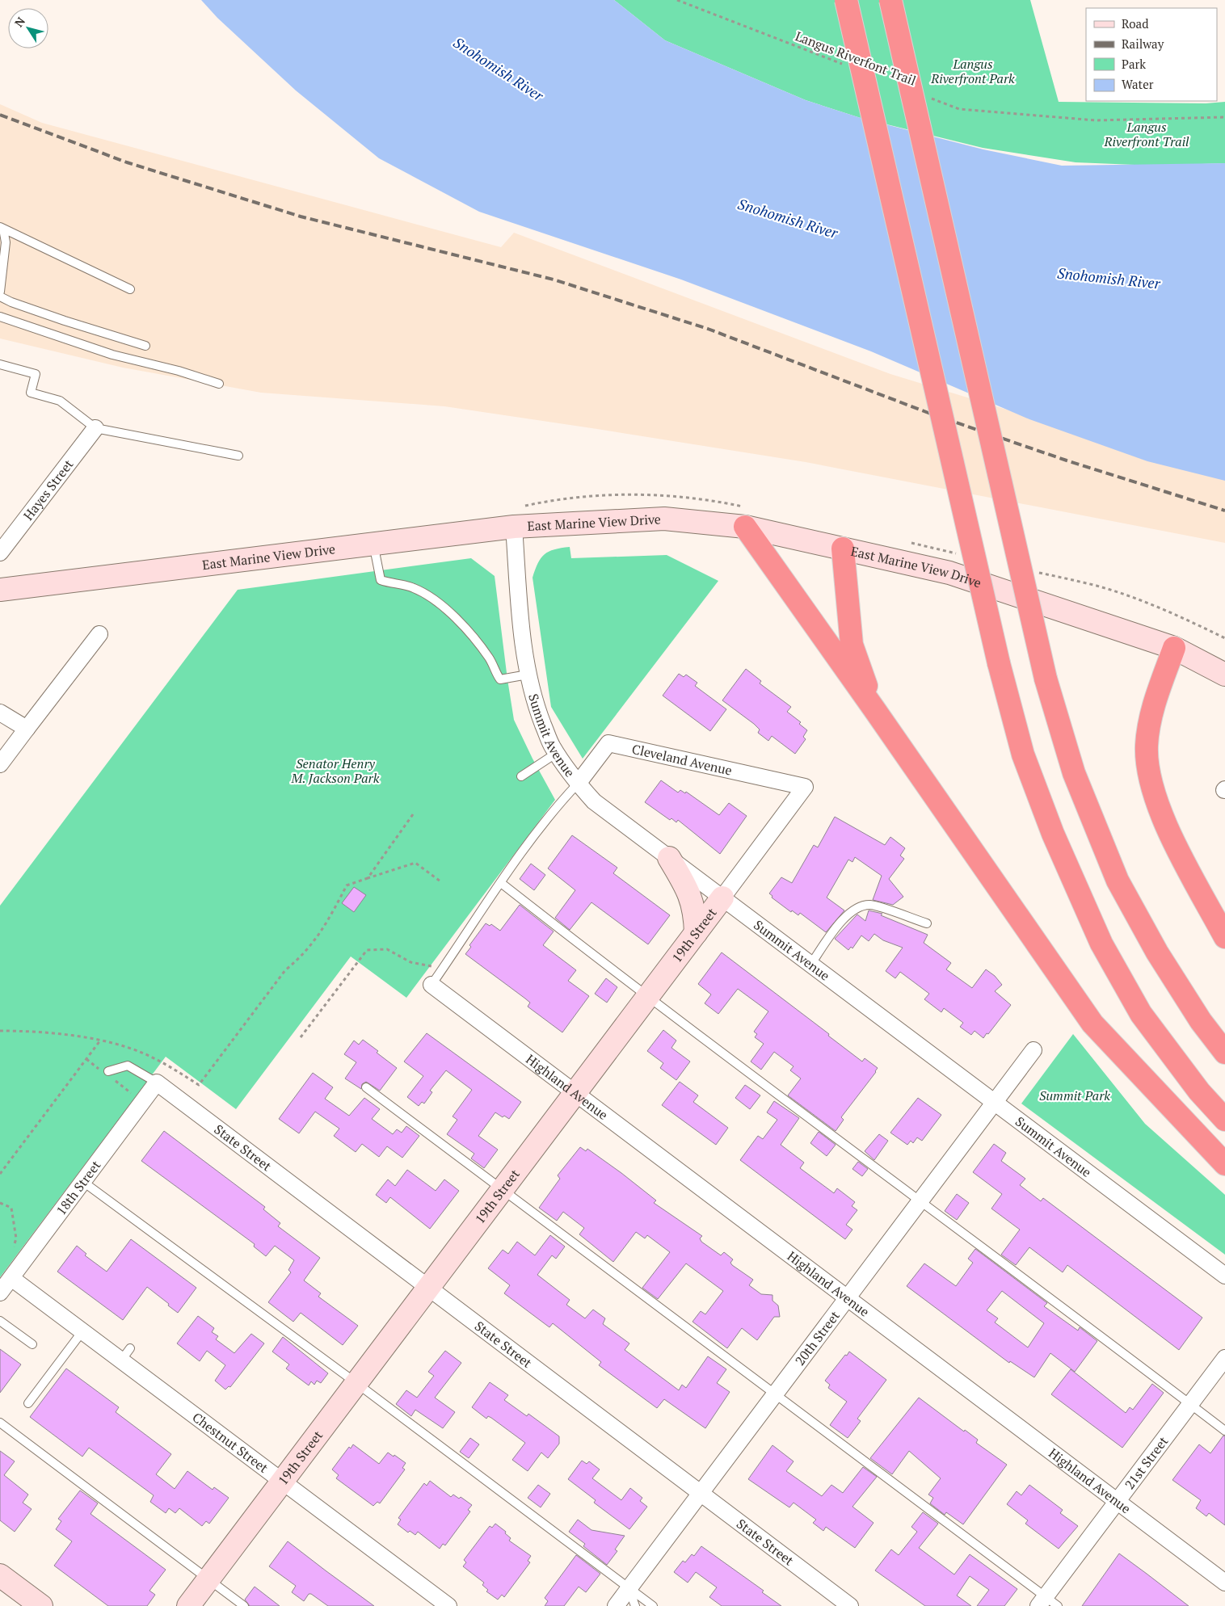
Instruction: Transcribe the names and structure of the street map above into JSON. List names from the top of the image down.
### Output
{
  "streets": {
    "main road": ["East Marine View Drive", "19th Street"],
    "street": [
      "Hayes Street",
      "Summit Avenue",
      "Cleveland Avenue",
      "Highland Avenue",
      "State Street",
      "18th Street",
      "20th Street",
      "Chestnut Street",
      "21st Street"
    ],
    "path": ["Langus Riverfont Trail"]
  },
  "crossings": [
    ["East Marine View Drive", "Summit Avenue"],
    ["Summit Avenue", "Cleveland Avenue"],
    ["Summit Avenue", "19th Street"],
    ["Summit Avenue", "20th Street"],
    ["Cleveland Avenue", "19th Street"],
    ["19th Street", "Highland Avenue"],
    ["19th Street", "State Street"],
    ["19th Street", "Chestnut Street"],
    ["Highland Avenue", "20th Street"],
    ["Highland Avenue", "21st Street"],
    ["State Street", "18th Street"],
    ["State Street", "20th Street"],
    ["18th Street", "Chestnut Street"]
  ],
  "water": ["Snohomish River"],
  "parks": [
    "Langus Riverfront Park",
    "Langus Riverfront Trail",
    "Senator Henry M. Jackson Park",
    "Summit Park"
  ],
  "legend": [
    "Road",
    "Railway",
    "Park",
    "Water"
  ],
  "north": "top left"
}
